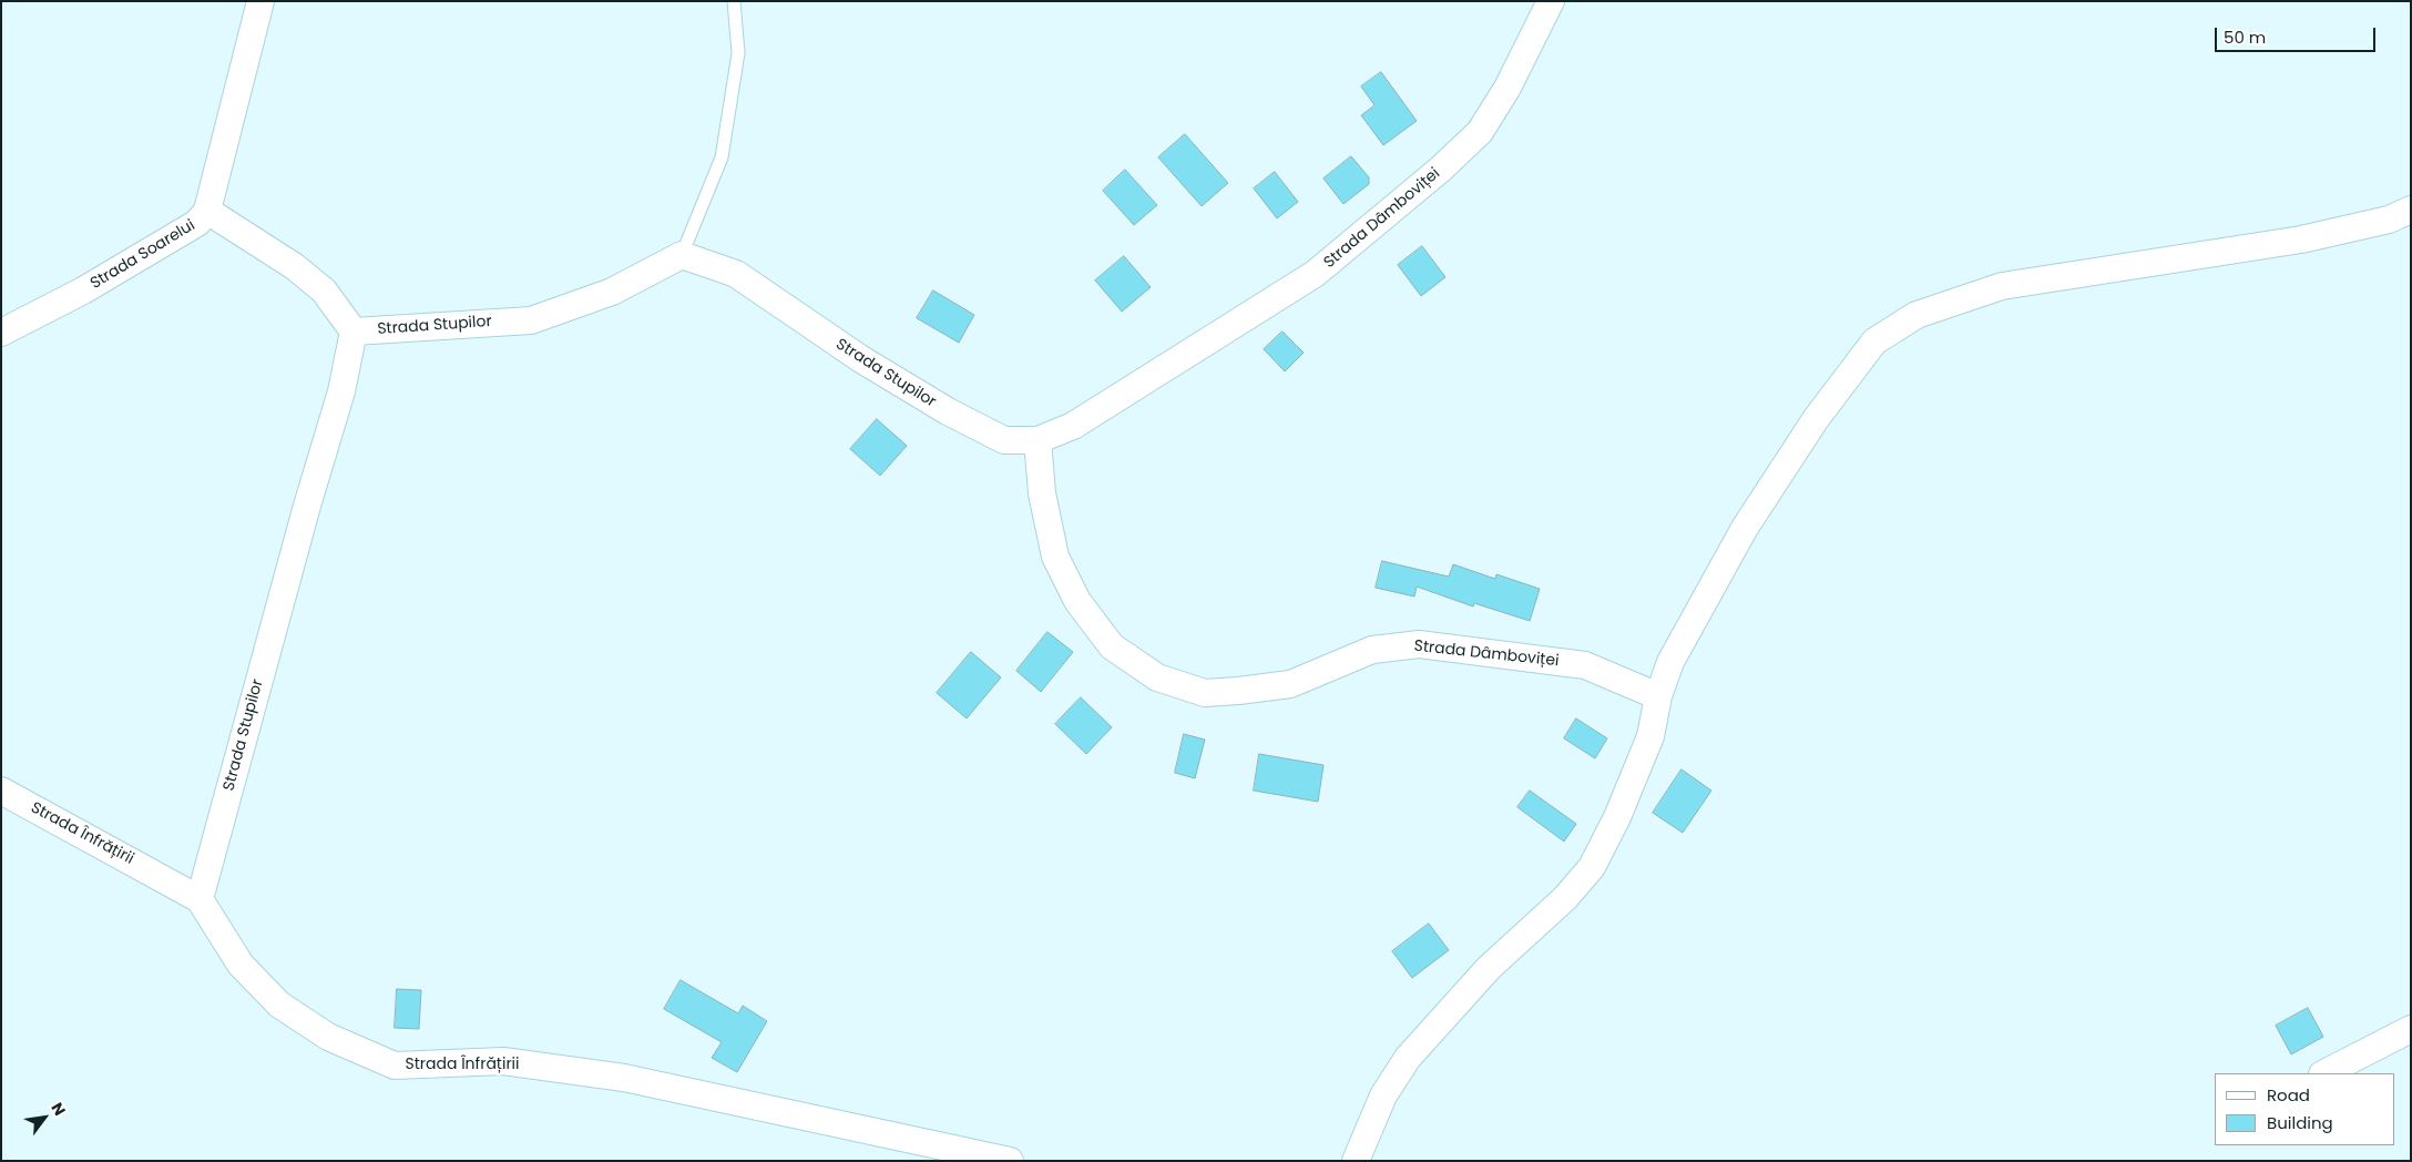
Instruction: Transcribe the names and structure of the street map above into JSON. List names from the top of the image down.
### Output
{
  "streets": {
    "street": [
      "Strada Dâmboviței",
      "Strada Soarelui",
      "Strada Stupilor",
      "Strada Înfrățirii"
    ]
  },
  "crossings": [
    ["Strada Dâmboviței", "Strada Stupilor"],
    ["Strada Stupilor", "Strada Înfrățirii"]
  ],
  "legend": ["Road", "Building"],
  "scale_bar": "50 m",
  "north": "top right"
}
